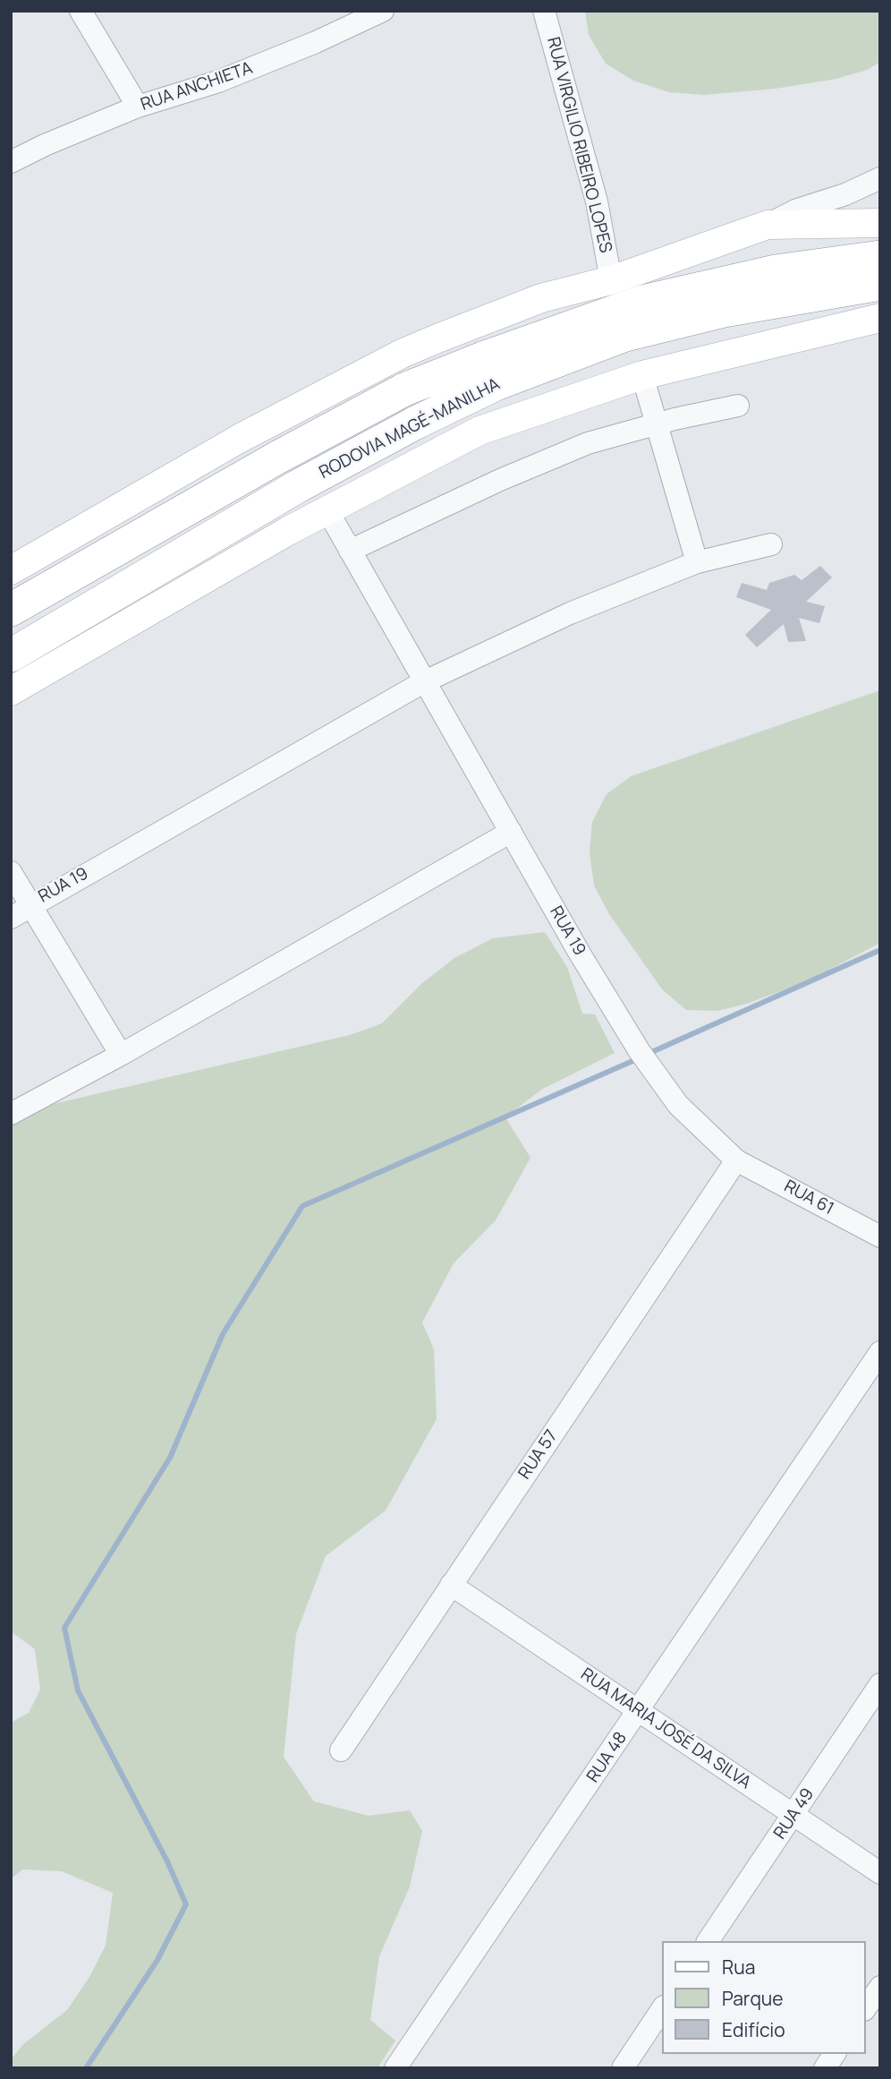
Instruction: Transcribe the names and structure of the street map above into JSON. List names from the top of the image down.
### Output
{
  "streets": {
    "highway": ["RODOVIA MAGÉ-MANILHA"],
    "street": [
      "RUA ANCHIETA",
      "RUA VIRGILIO RIBEIRO LOPES",
      "RUA 19",
      "RUA 61",
      "RUA 57",
      "RUA MARIA JOSÉ DA SILVA",
      "RUA 48",
      "RUA 49"
    ]
  },
  "crossings": [
    ["RUA 19", "RUA 61"],
    ["RUA 19", "RUA 57"],
    ["RUA 61", "RUA 57"],
    ["RUA 57", "RUA MARIA JOSÉ DA SILVA"],
    ["RUA MARIA JOSÉ DA SILVA", "RUA 48"],
    ["RUA MARIA JOSÉ DA SILVA", "RUA 49"]
  ],
  "legend": ["Rua", "Parque", "Edifício"]
}
